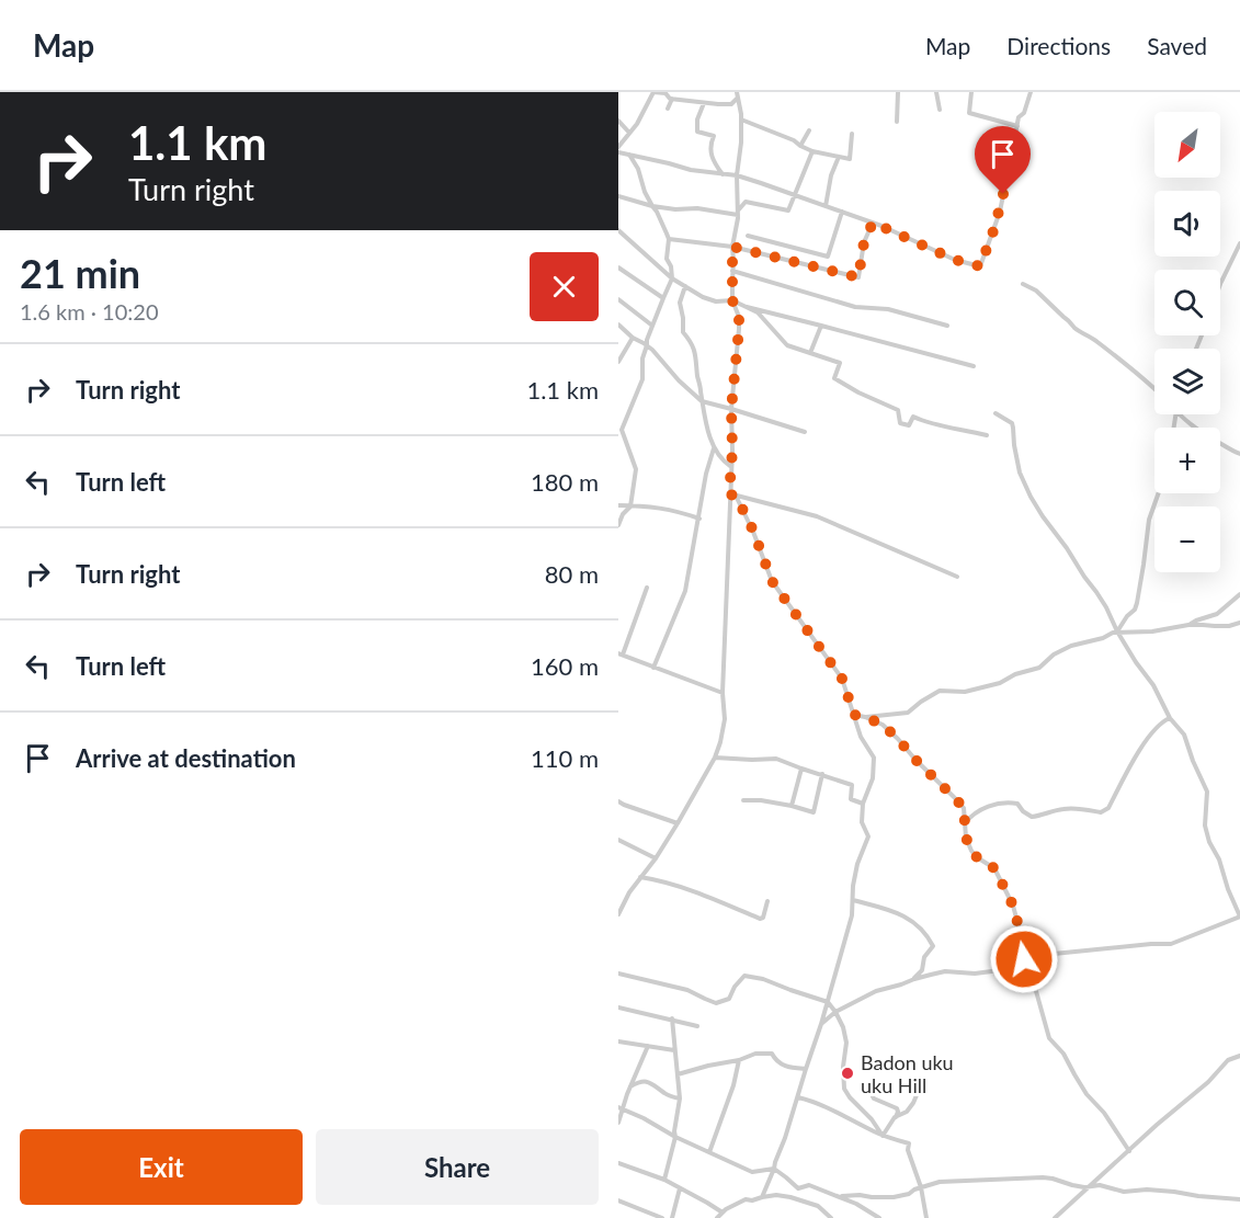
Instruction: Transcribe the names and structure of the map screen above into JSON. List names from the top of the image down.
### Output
{
  "places": ["Badon uku uku Hill"],
  "north": "bottom left",
  "page": {
    "header": "Map",
    "nav": ["Map", "Directions", "Saved"],
    "turn": ["1.1 km", "Turn right"],
    "map_buttons": ["+", "−"],
    "heading": ["21 min", "1.6 km · 10:20"],
    "list": [
      {
        "name": "Turn right",
        "value": "1.1 km"
      },
      {
        "name": "Turn left",
        "value": "180 m"
      },
      {
        "name": "Turn right",
        "value": "80 m"
      },
      {
        "name": "Turn left",
        "value": "160 m"
      },
      {
        "name": "Arrive at destination",
        "value": "110 m"
      }
    ],
    "buttons": ["Exit", "Share"]
  }
}
